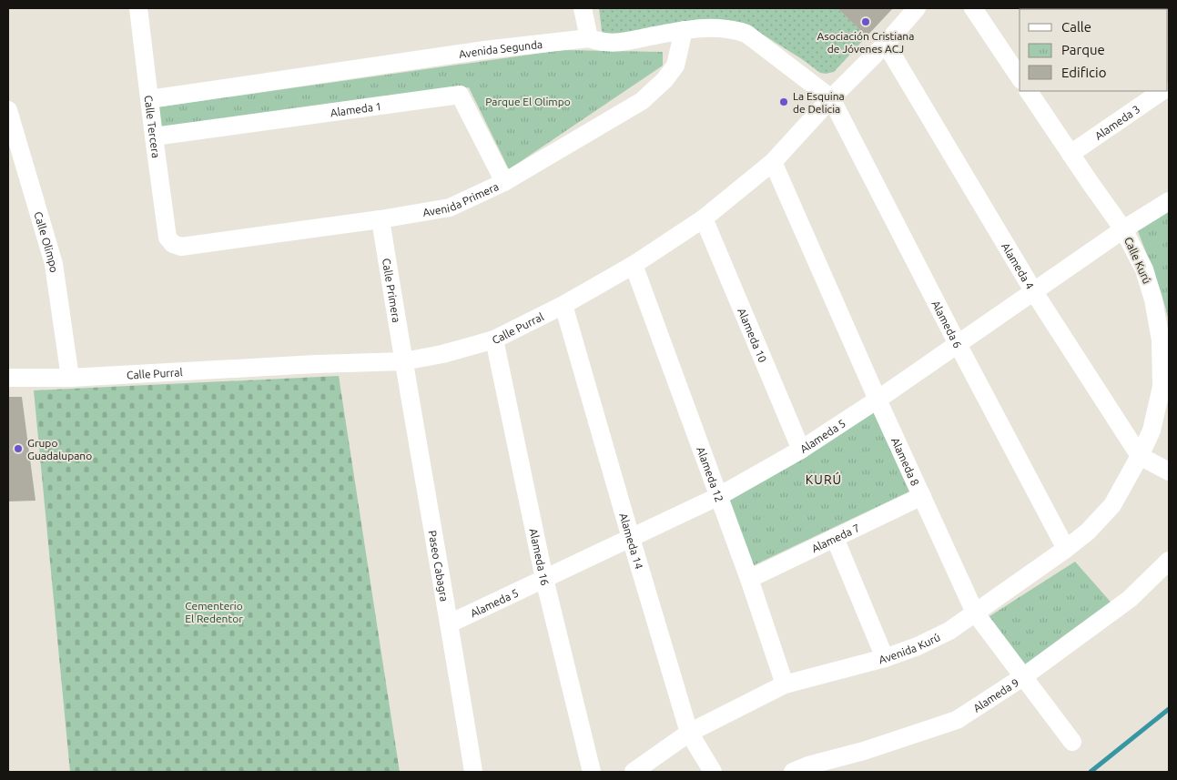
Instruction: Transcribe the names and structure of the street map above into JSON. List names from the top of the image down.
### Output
{
  "streets": {
    "street": [
      "Avenida Segunda",
      "Alameda 1",
      "Alameda 3",
      "Calle Tercera",
      "Avenida Primera",
      "Calle Olimpo",
      "Calle Kurú",
      "Alameda 4",
      "Calle Primera",
      "Alameda 6",
      "Calle Purral",
      "Alameda 10",
      "Alameda 5",
      "Alameda 8",
      "Alameda 12",
      "Alameda 7",
      "Alameda 14",
      "Alameda 16",
      "Paseo Cabagra",
      "Avenida Kurú",
      "Alameda 9"
    ]
  },
  "crossings": [
    ["Avenida Segunda", "Calle Tercera"],
    ["Avenida Segunda", "Avenida Primera"],
    ["Avenida Segunda", "Alameda 6"],
    ["Avenida Segunda", "Calle Purral"],
    ["Alameda 1", "Calle Tercera"],
    ["Alameda 1", "Avenida Primera"],
    ["Alameda 3", "Calle Kurú"],
    ["Calle Tercera", "Avenida Primera"],
    ["Avenida Primera", "Calle Primera"],
    ["Calle Olimpo", "Calle Purral"],
    ["Calle Kurú", "Alameda 4"],
    ["Calle Kurú", "Alameda 5"],
    ["Calle Kurú", "Avenida Kurú"],
    ["Alameda 4", "Calle Purral"],
    ["Alameda 4", "Alameda 5"],
    ["Alameda 4", "Avenida Kurú"],
    ["Calle Primera", "Calle Purral"],
    ["Calle Primera", "Paseo Cabagra"],
    ["Alameda 6", "Calle Purral"],
    ["Alameda 6", "Alameda 5"],
    ["Alameda 6", "Avenida Kurú"],
    ["Calle Purral", "Alameda 10"],
    ["Calle Purral", "Alameda 8"],
    ["Calle Purral", "Alameda 12"],
    ["Calle Purral", "Alameda 14"],
    ["Calle Purral", "Alameda 16"],
    ["Calle Purral", "Paseo Cabagra"],
    ["Alameda 10", "Alameda 5"],
    ["Alameda 5", "Alameda 8"],
    ["Alameda 5", "Alameda 12"],
    ["Alameda 5", "Alameda 14"],
    ["Alameda 5", "Alameda 16"],
    ["Alameda 5", "Paseo Cabagra"],
    ["Alameda 8", "Alameda 7"],
    ["Alameda 8", "Avenida Kurú"],
    ["Alameda 8", "Alameda 9"],
    ["Alameda 12", "Alameda 7"],
    ["Alameda 12", "Avenida Kurú"],
    ["Alameda 14", "Avenida Kurú"]
  ],
  "districts": ["KURÚ"],
  "parks": ["Parque El Olimpo", "Cementerio El Redentor"],
  "places": ["Asociación Cristiana de Jóvenes ACJ", "La Esquina de Delicia", "Grupo Guadalupano"],
  "legend": ["Calle", "Parque", "Edificio"]
}
